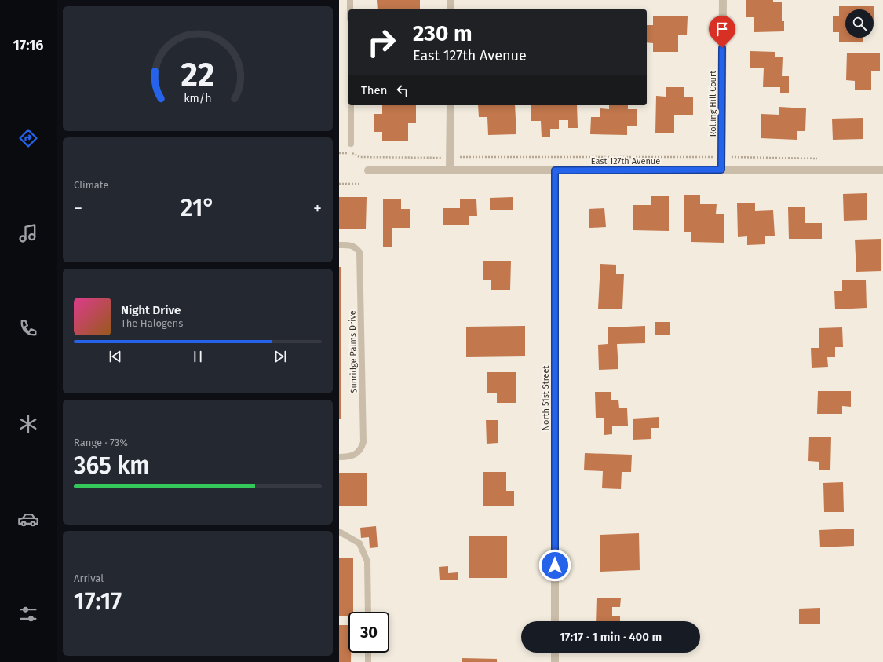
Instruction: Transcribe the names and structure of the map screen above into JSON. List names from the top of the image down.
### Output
{
  "streets": {
    "street": ["Rolling Hill Court", "East 127th Avenue", "North 51st Street"],
    "lane": ["Sunridge Palms Drive"]
  },
  "crossings": [
    ["Rolling Hill Court", "East 127th Avenue"],
    ["East 127th Avenue", "North 51st Street"]
  ],
  "page": {
    "tabs": "17:16",
    "turn": ["230 m", "East 127th Avenue"],
    "then": "Then",
    "tile": [
      "Climate",
      ["Range · 73%", "365 km"],
      ["Arrival", "17:17"]
    ],
    "heat": ["−", "21°", "+"],
    "song": ["Night Drive", "The Halogens"],
    "limit": "30",
    "trip": "17:17 · 1 min · 400 m",
    "gauge": ["22", "km/h"]
  }
}
